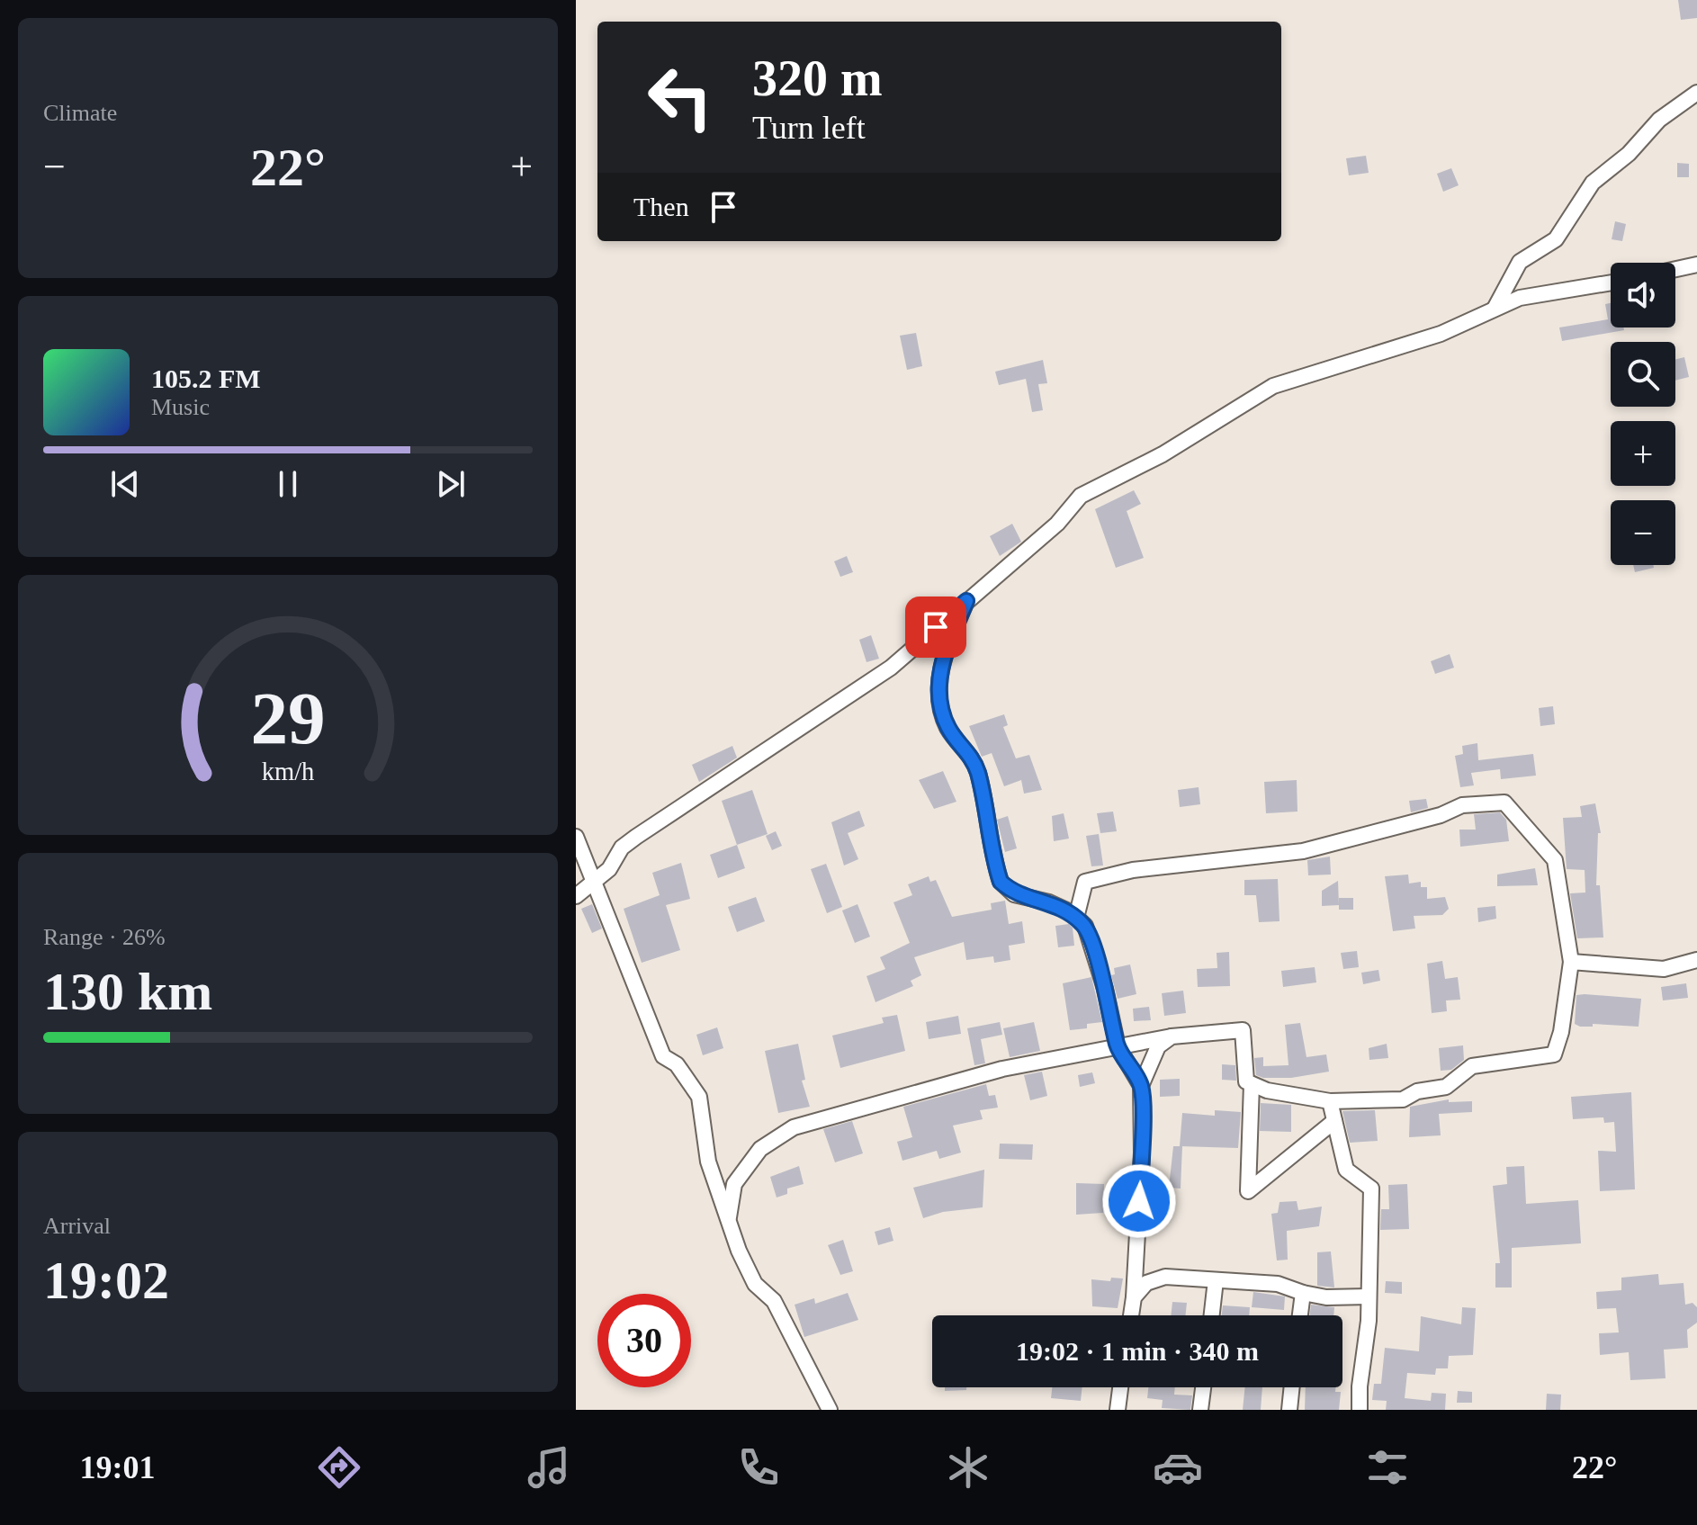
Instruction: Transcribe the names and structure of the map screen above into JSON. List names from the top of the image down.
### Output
{
  "page": {
    "tile": [
      "Climate",
      ["Range · 26%", "130 km"],
      ["Arrival", "19:02"]
    ],
    "turn": ["320 m", "Turn left"],
    "heat": ["−", "22°", "+"],
    "then": "Then",
    "map_buttons": ["+", "−"],
    "song": ["105.2 FM", "Music"],
    "limit": "30",
    "trip": "19:02 · 1 min · 340 m",
    "tabs": ["19:01", "22°"],
    "gauge": ["29", "km/h"]
  }
}
